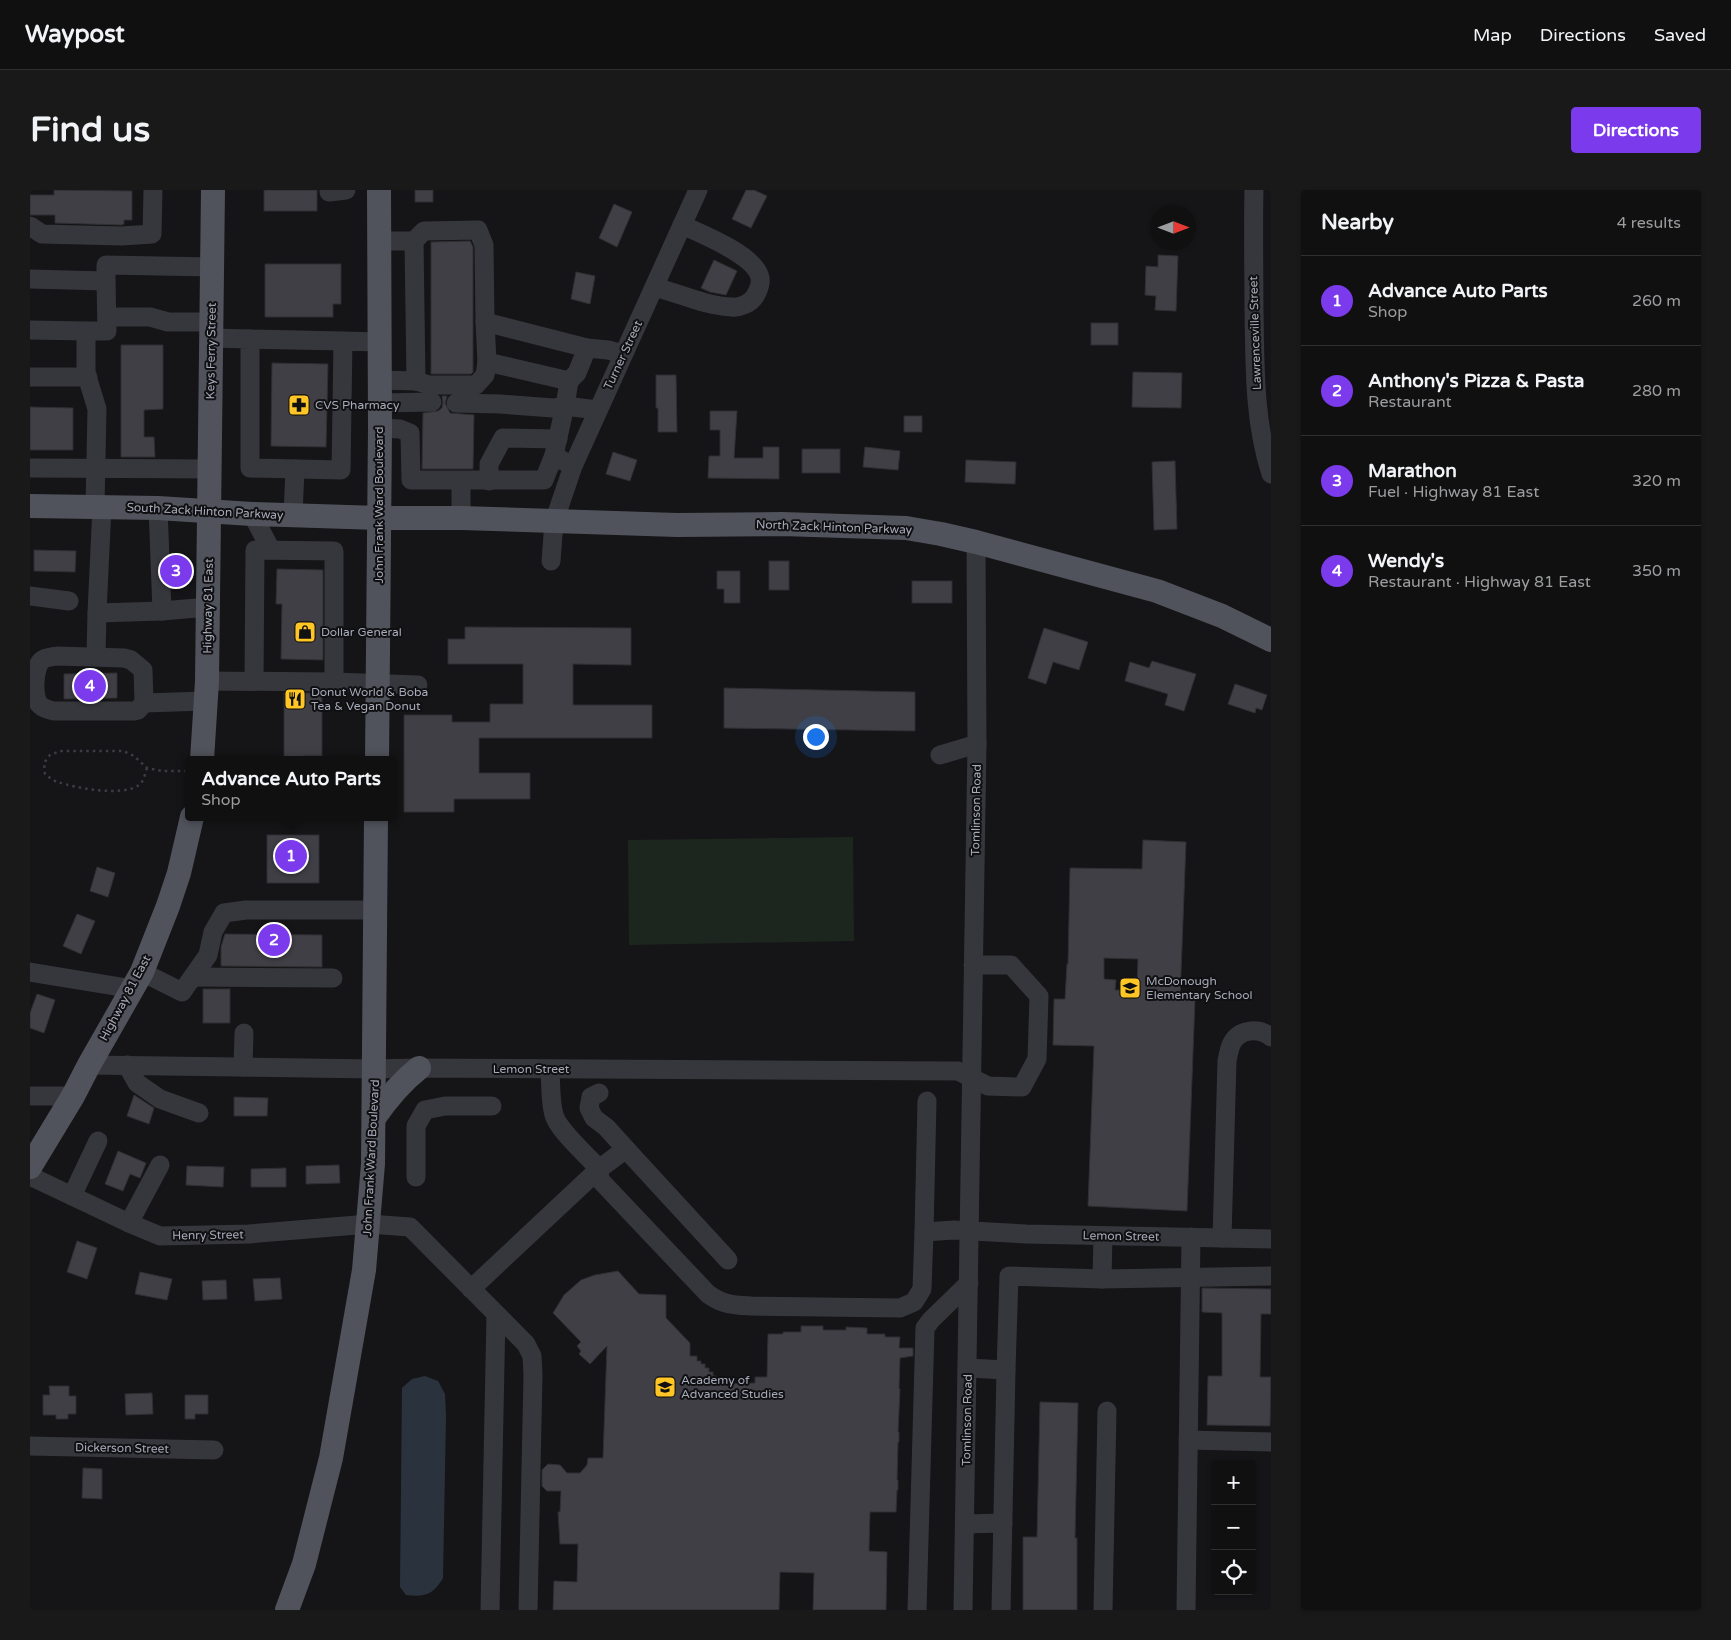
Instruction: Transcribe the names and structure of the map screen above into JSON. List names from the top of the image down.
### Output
{
  "streets": {
    "main road": [
      "Keys Ferry Street",
      "John Frank Ward Boulevard",
      "South Zack Hinton Parkway",
      "North Zack Hinton Parkway",
      "Highway 81 East"
    ],
    "street": [
      "Lawrenceville Street",
      "Turner Street",
      "Tomlinson Road",
      "Lemon Street",
      "Henry Street",
      "Dickerson Street"
    ]
  },
  "crossings": [
    ["Keys Ferry Street", "South Zack Hinton Parkway"],
    ["Keys Ferry Street", "Highway 81 East"],
    ["Turner Street", "North Zack Hinton Parkway"],
    ["John Frank Ward Boulevard", "South Zack Hinton Parkway"],
    ["John Frank Ward Boulevard", "North Zack Hinton Parkway"],
    ["John Frank Ward Boulevard", "Lemon Street"],
    ["John Frank Ward Boulevard", "Henry Street"],
    ["South Zack Hinton Parkway", "North Zack Hinton Parkway"],
    ["South Zack Hinton Parkway", "Highway 81 East"],
    ["North Zack Hinton Parkway", "Tomlinson Road"],
    ["Highway 81 East", "Lemon Street"],
    ["Tomlinson Road", "Lemon Street"]
  ],
  "places": {
    "pharmacy": ["CVS Pharmacy"],
    "shop": ["Dollar General"],
    "restaurant": ["Donut World & Boba Tea & Vegan Donut"],
    "school or university": ["McDonough Elementary School", "Academy of Advanced Studies"]
  },
  "north": "right",
  "page": {
    "header": "Waypost",
    "nav": ["Map", "Directions", "Saved"],
    "buttons": "Directions",
    "title": "Find us",
    "heading": ["Nearby", "4 results"],
    "list": [
      {
        "mark": "1",
        "name": "Advance Auto Parts",
        "note": "Shop",
        "value": "260 m"
      },
      {
        "mark": "2",
        "name": "Anthony's Pizza & Pasta",
        "note": "Restaurant",
        "value": "280 m"
      },
      {
        "mark": "3",
        "name": "Marathon",
        "note": "Fuel · Highway 81 East",
        "value": "320 m"
      },
      {
        "mark": "4",
        "name": "Wendy's",
        "note": "Restaurant · Highway 81 East",
        "value": "350 m"
      }
    ],
    "pins": [
      "3",
      "4",
      "1",
      "2"
    ],
    "popup": ["Advance Auto Parts", "Shop"],
    "map_buttons": ["+", "−"]
  }
}
